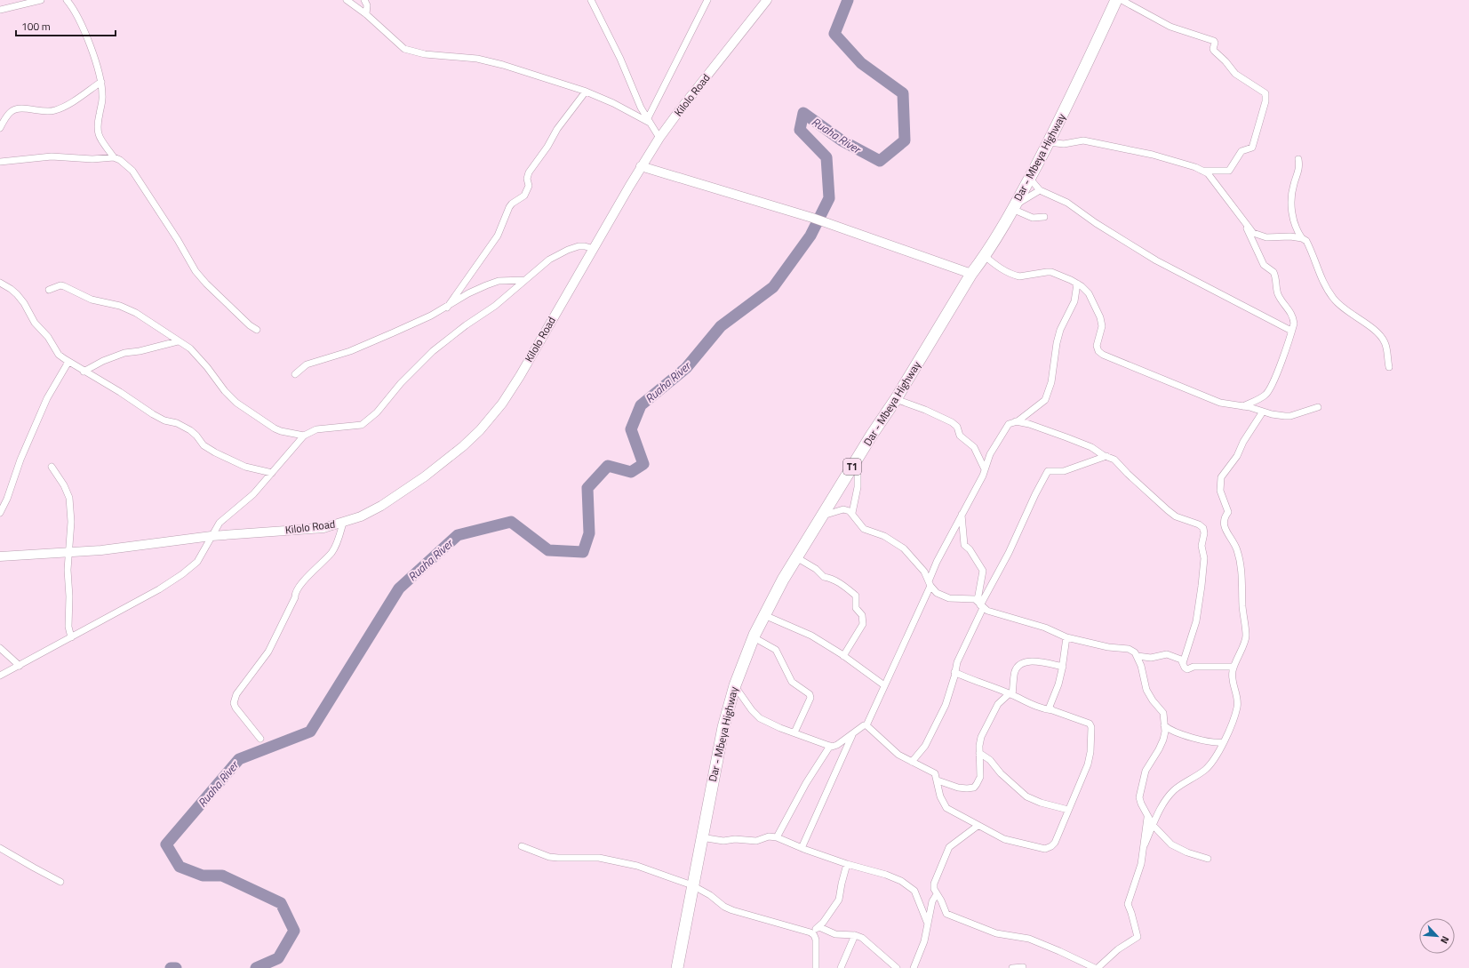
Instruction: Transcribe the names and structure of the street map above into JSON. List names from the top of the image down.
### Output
{
  "streets": {
    "highway": ["Dar - Mbeya Highway", "T1"],
    "main road": ["Kilolo Road"]
  },
  "water": ["Ruaha River"],
  "scale_bar": "100 m",
  "north": "bottom right"
}
